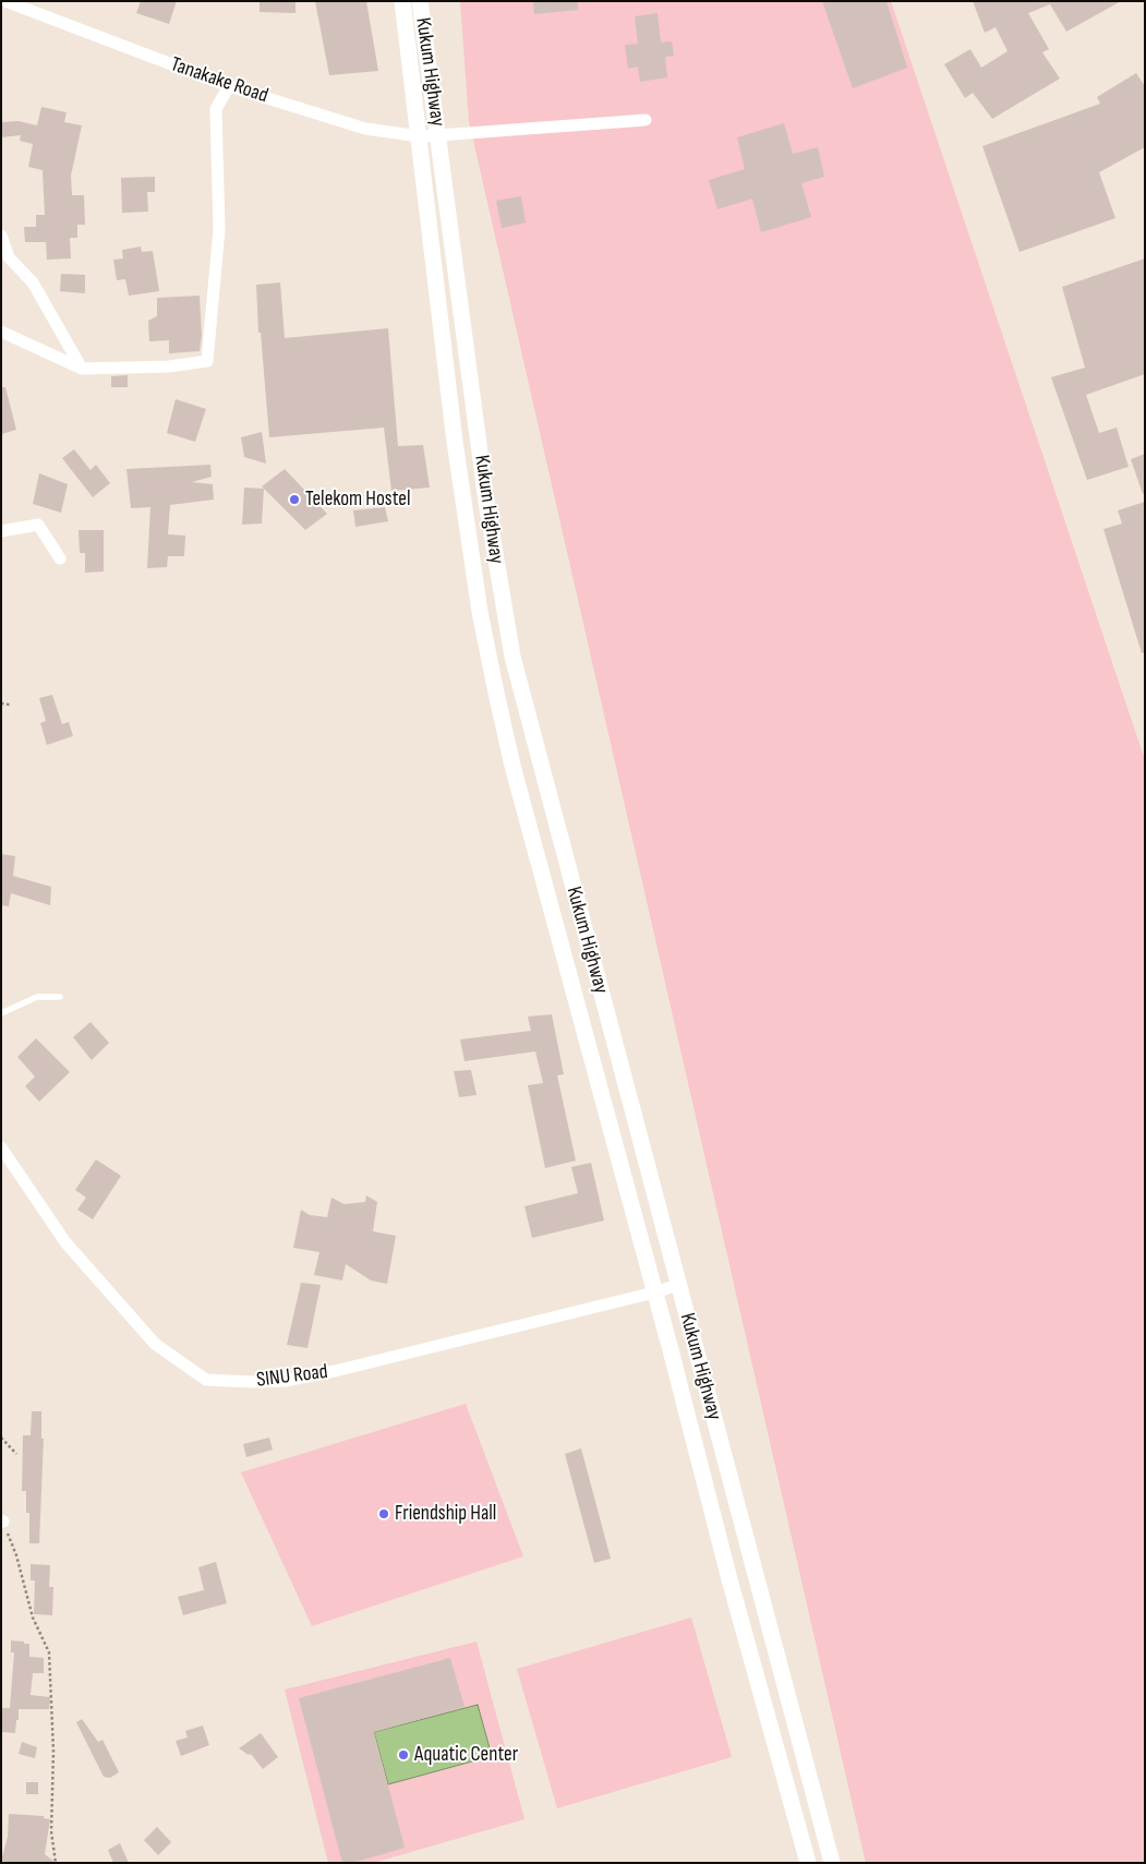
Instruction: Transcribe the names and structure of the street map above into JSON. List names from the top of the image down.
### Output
{
  "streets": {
    "main road": ["Kukum Highway"],
    "street": ["Tanakake Road", "SINU Road"]
  },
  "crossings": [
    ["Kukum Highway", "Tanakake Road"],
    ["Kukum Highway", "SINU Road"]
  ],
  "places": ["Telekom Hostel", "Friendship Hall", "Aquatic Center"]
}
